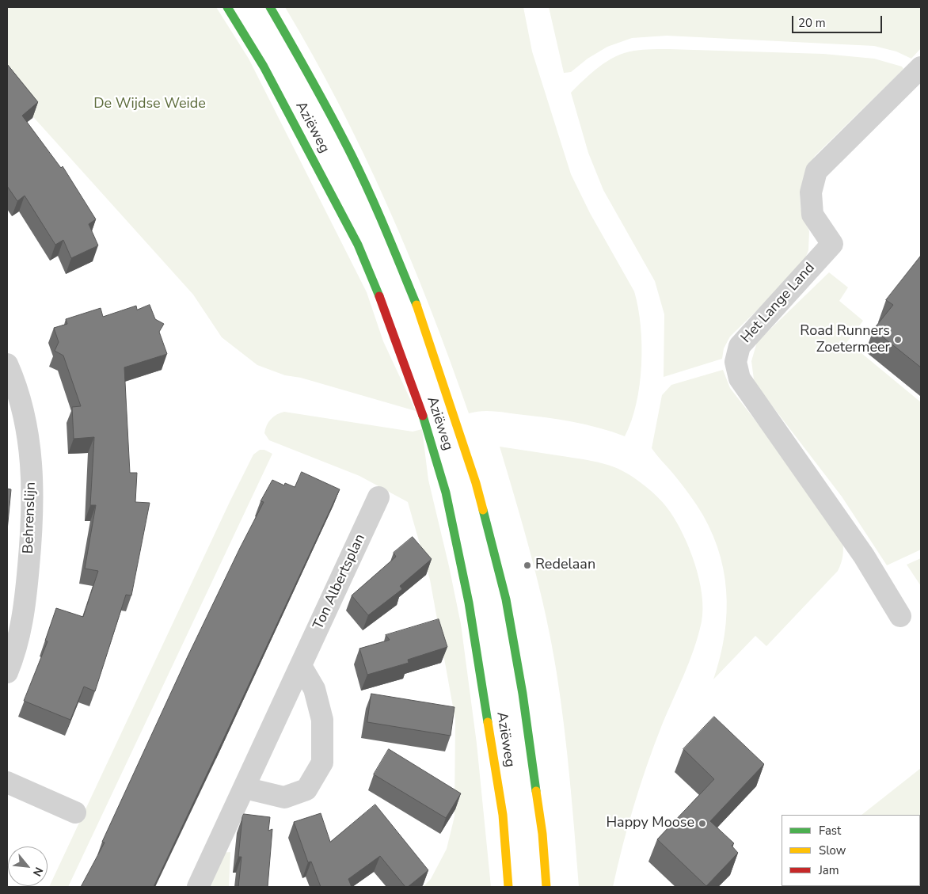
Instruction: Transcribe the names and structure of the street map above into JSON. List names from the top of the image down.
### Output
{
  "streets": {
    "street": [
      "Aziëweg",
      "Het Lange Land",
      "Behrenslijn",
      "Ton Albertsplan"
    ]
  },
  "parks": ["De Wijdse Weide"],
  "places": ["Road Runners Zoetermeer", "Redelaan", "Happy Moose"],
  "legend": ["Fast", "Slow", "Jam"],
  "scale_bar": "20 m",
  "north": "bottom right"
}
